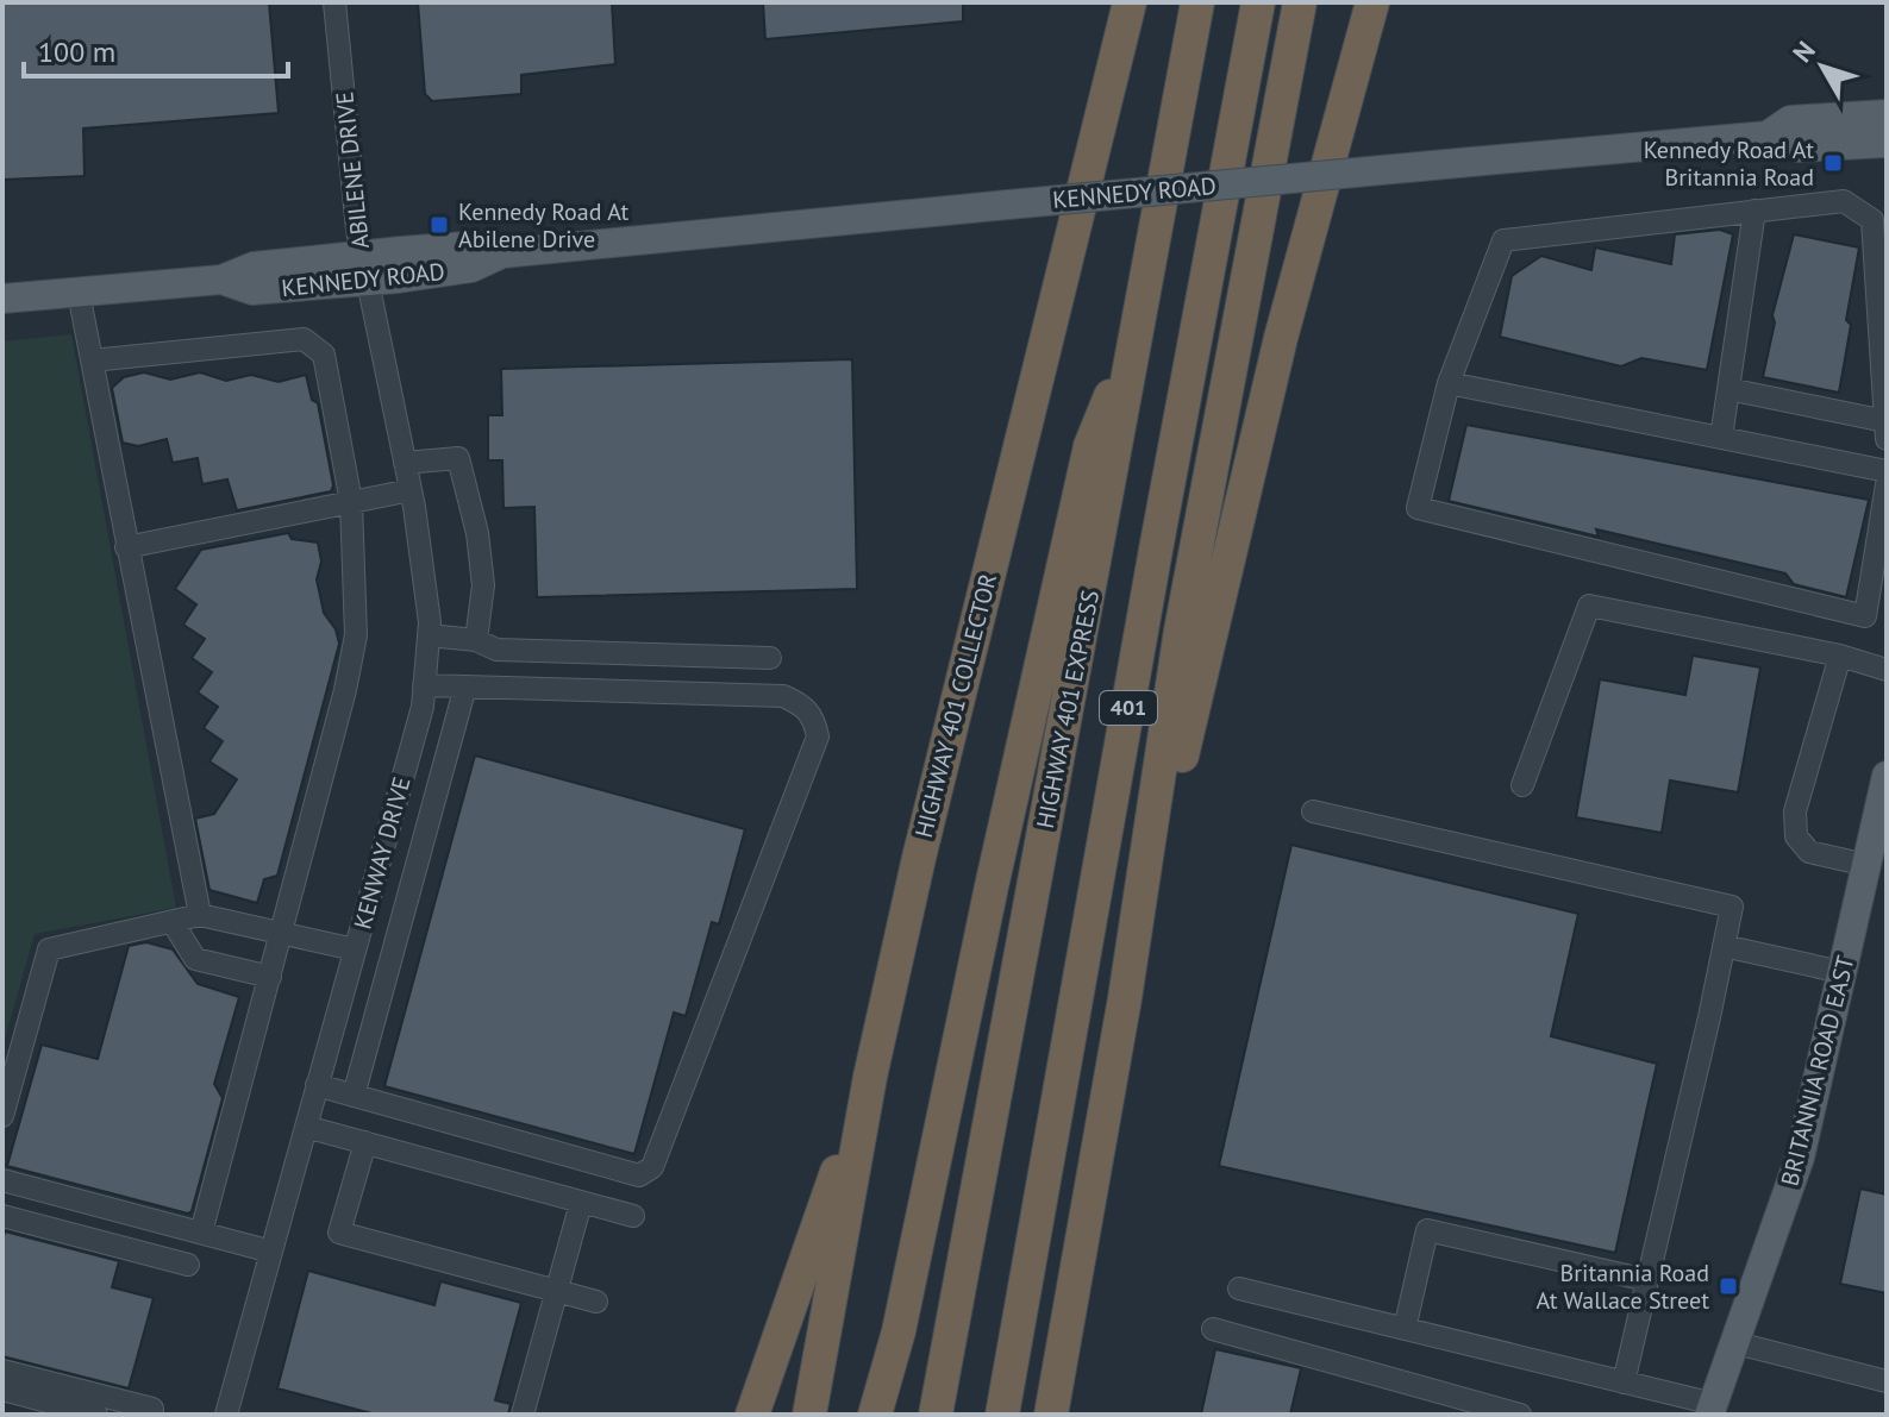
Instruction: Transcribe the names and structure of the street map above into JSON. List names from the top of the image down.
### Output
{
  "streets": {
    "highway": ["HIGHWAY 401 COLLECTOR", "401", "HIGHWAY 401 EXPRESS"],
    "main road": ["KENNEDY ROAD", "BRITANNIA ROAD EAST"],
    "street": ["ABILENE DRIVE", "KENWAY DRIVE"]
  },
  "crossings": [
    ["ABILENE DRIVE", "KENNEDY ROAD"],
    ["ABILENE DRIVE", "KENWAY DRIVE"],
    ["KENNEDY ROAD", "KENWAY DRIVE"]
  ],
  "places": {
    "transit": ["Kennedy Road At Britannia Road", "Kennedy Road At Abilene Drive", "Britannia Road At Wallace Street"]
  },
  "scale_bar": "100 m",
  "north": "top left"
}
